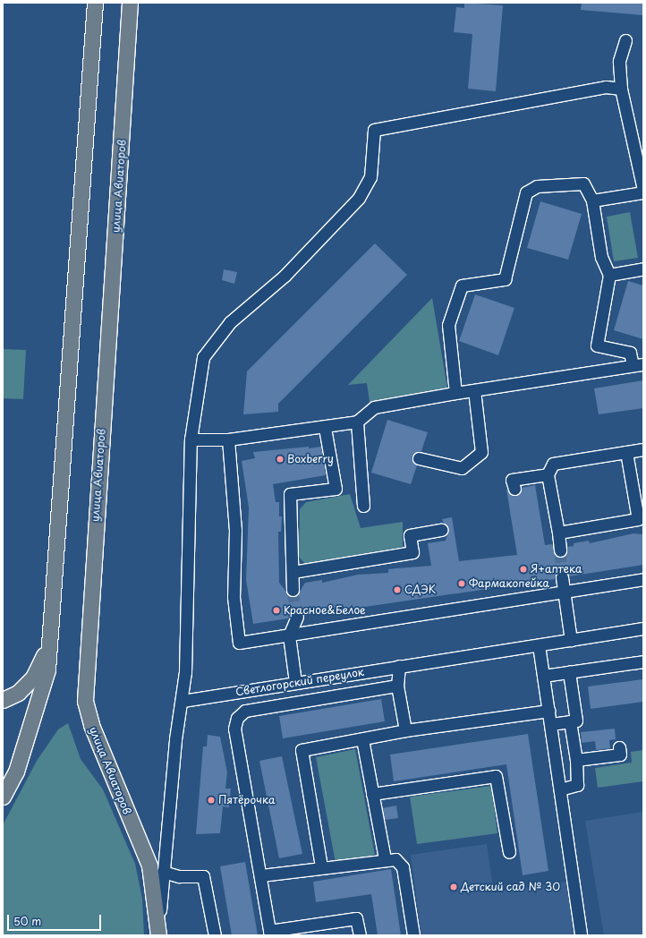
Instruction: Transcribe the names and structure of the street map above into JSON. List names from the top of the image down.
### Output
{
  "streets": {
    "main road": ["улица Авиаторов"],
    "street": ["Светлогорский переулок"]
  },
  "places": [
    "Boxberry",
    "Я+аптека",
    "Фармакопейка",
    "СДЭК",
    "Красное&Белое",
    "Пятёрочка",
    "Детский сад № 30"
  ],
  "scale_bar": "50 m"
}
